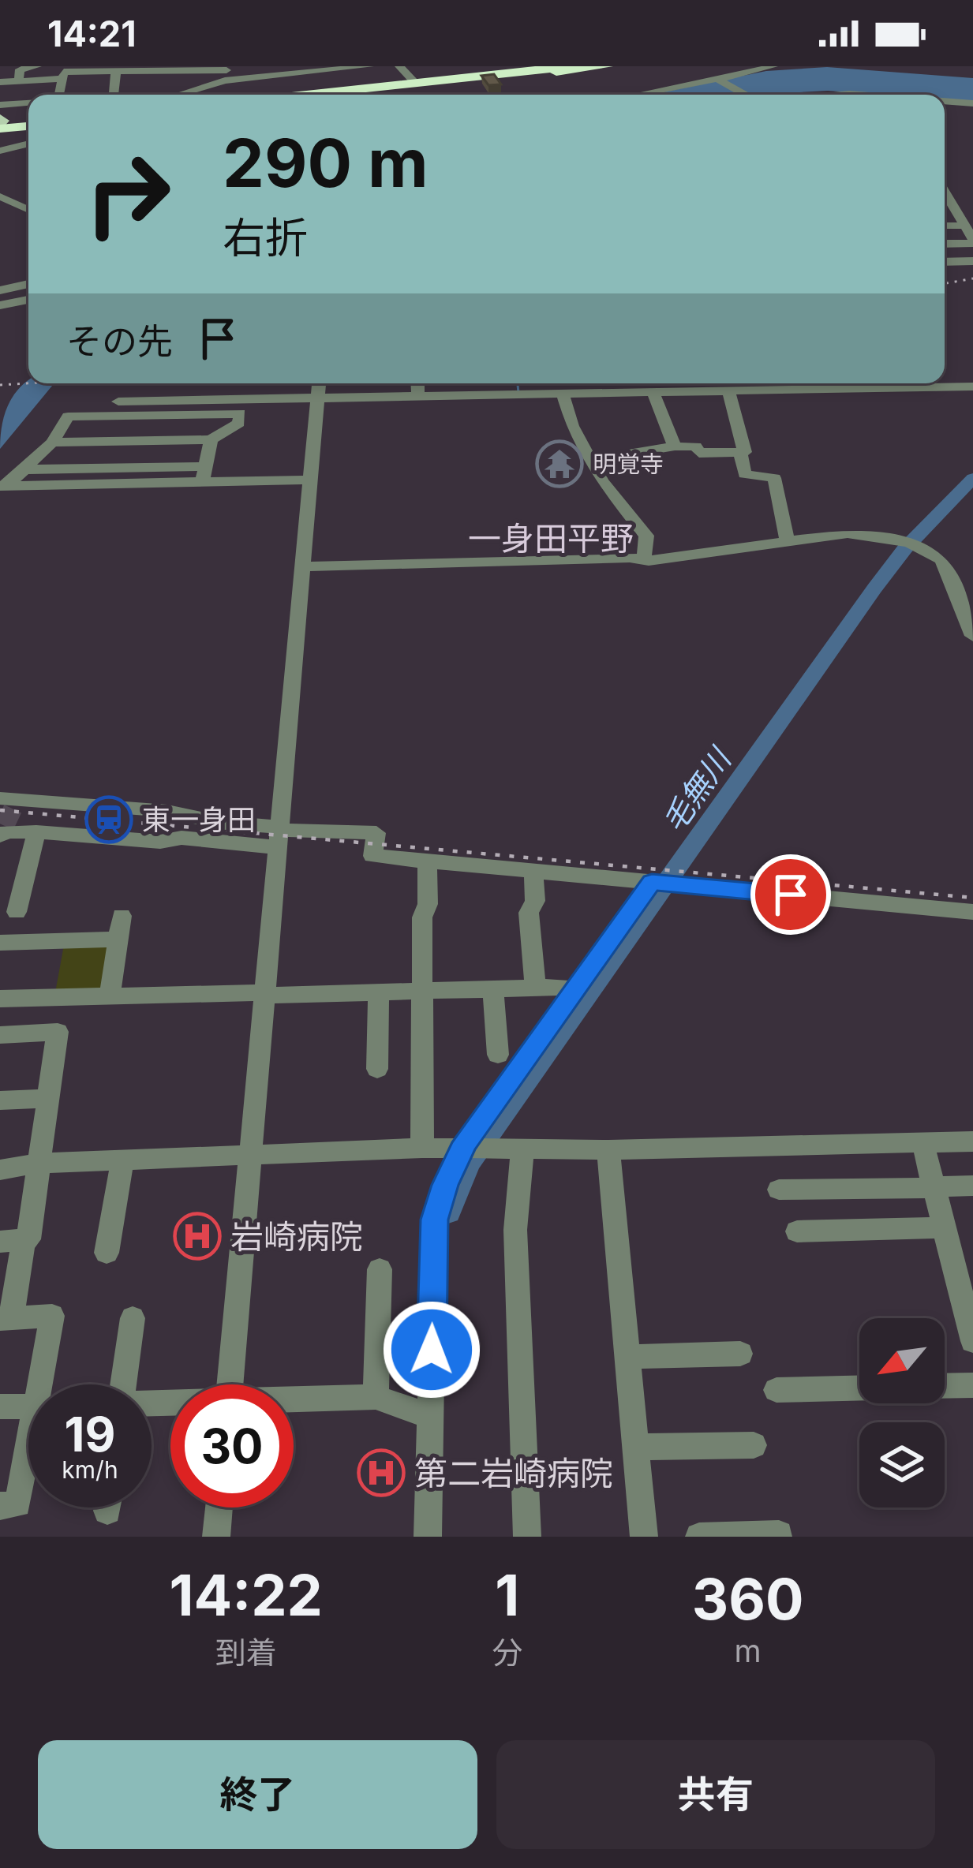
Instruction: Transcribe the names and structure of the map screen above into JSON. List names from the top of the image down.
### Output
{
  "districts": ["一身田平野"],
  "water": ["毛無川"],
  "places": {
    "temple": ["明覚寺"],
    "station": ["東一身田"],
    "hospital": ["岩崎病院", "第二岩崎病院"]
  },
  "north": "bottom left",
  "page": {
    "status": "14:21",
    "turn": ["290 m", "右折"],
    "then": "その先",
    "speed": "19 km/h",
    "limit": "30",
    "eta": [
      "14:22",
      "到着",
      "1",
      "分",
      "360",
      "m"
    ],
    "buttons": ["終了", "共有"]
  }
}
